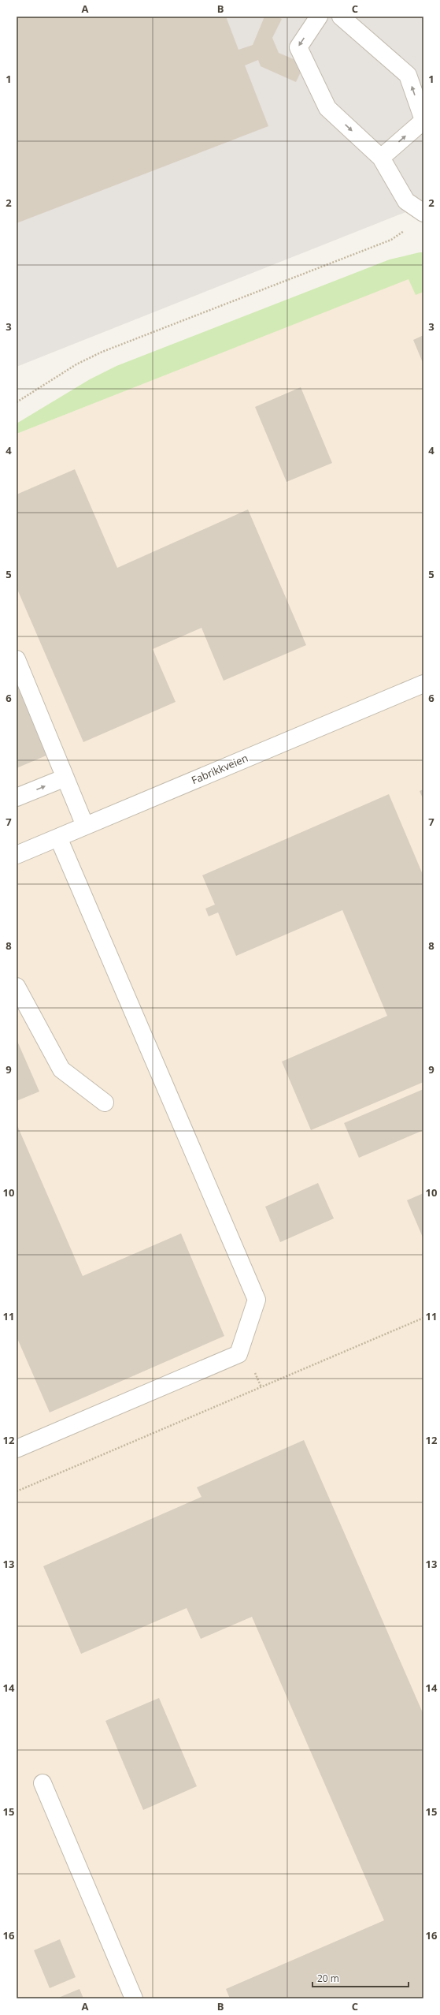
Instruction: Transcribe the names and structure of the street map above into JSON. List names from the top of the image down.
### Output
{
  "streets": {
    "street": ["Fabrikkveien"]
  },
  "scale_bar": "20 m",
  "grid": {
    "columns": ["A", "B", "C"],
    "rows": [
      "1",
      "2",
      "3",
      "4",
      "5",
      "6",
      "7",
      "8",
      "9",
      "10",
      "11",
      "12",
      "13",
      "14",
      "15",
      "16"
    ]
  }
}
